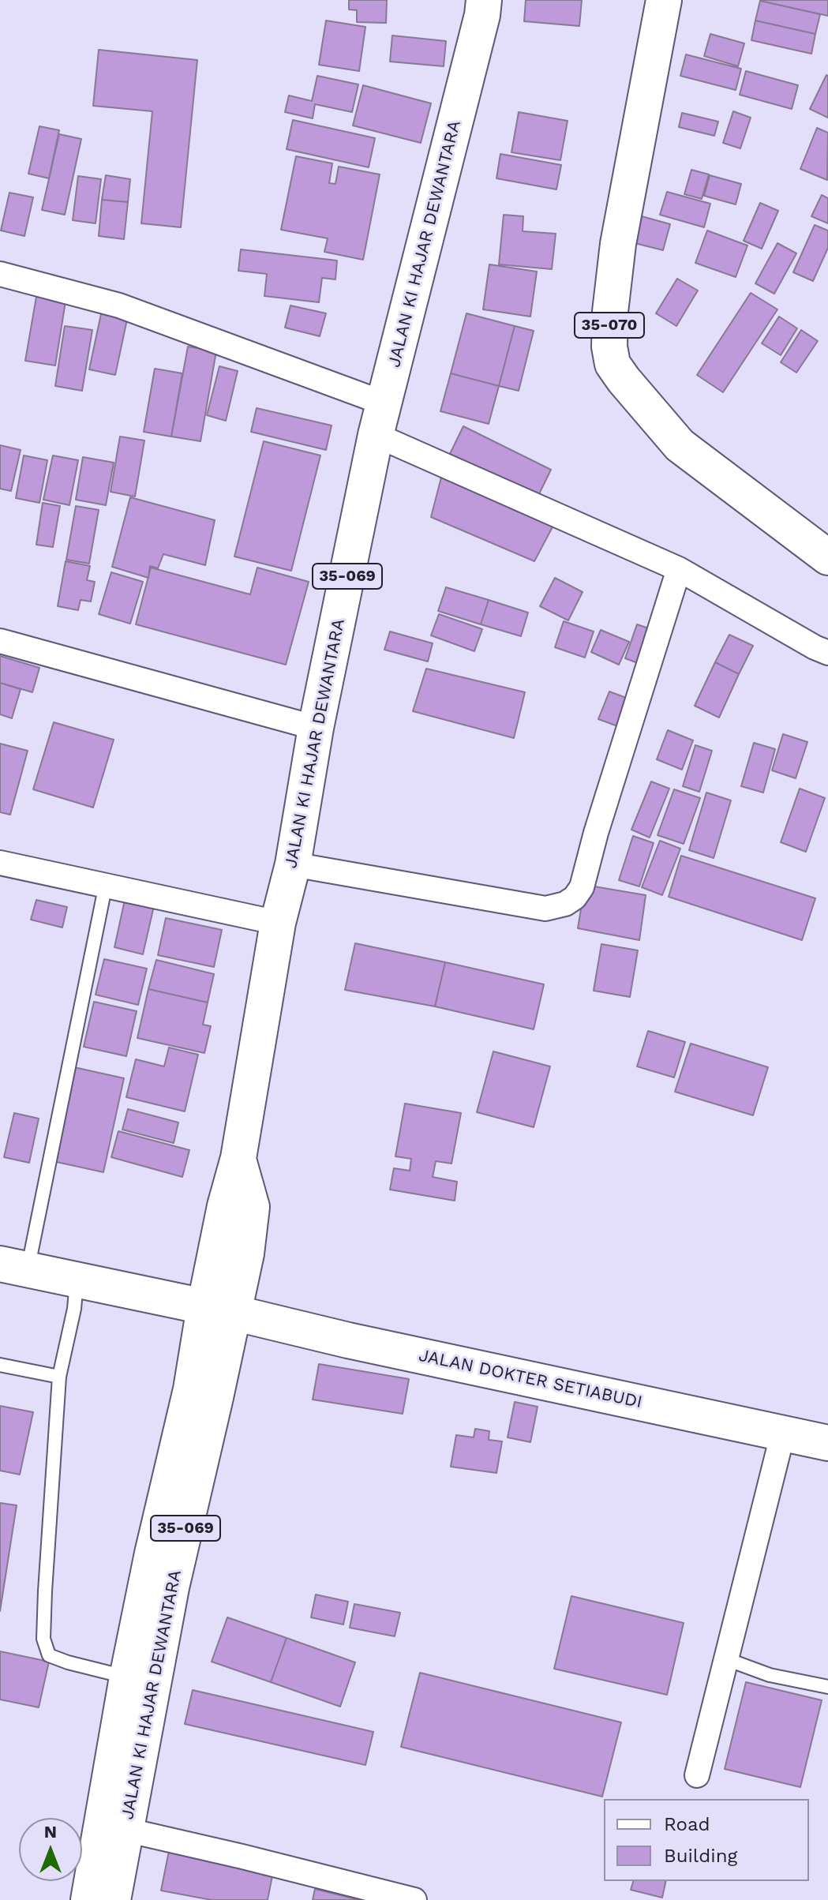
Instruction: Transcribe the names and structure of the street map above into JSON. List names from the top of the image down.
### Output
{
  "streets": {
    "main road": [
      "JALAN KI HAJAR DEWANTARA",
      "35-070",
      "35-069",
      "JALAN DOKTER SETIABUDI"
    ]
  },
  "crossings": [
    ["JALAN KI HAJAR DEWANTARA", "JALAN DOKTER SETIABUDI"]
  ],
  "legend": ["Road", "Building"],
  "north": "top"
}
